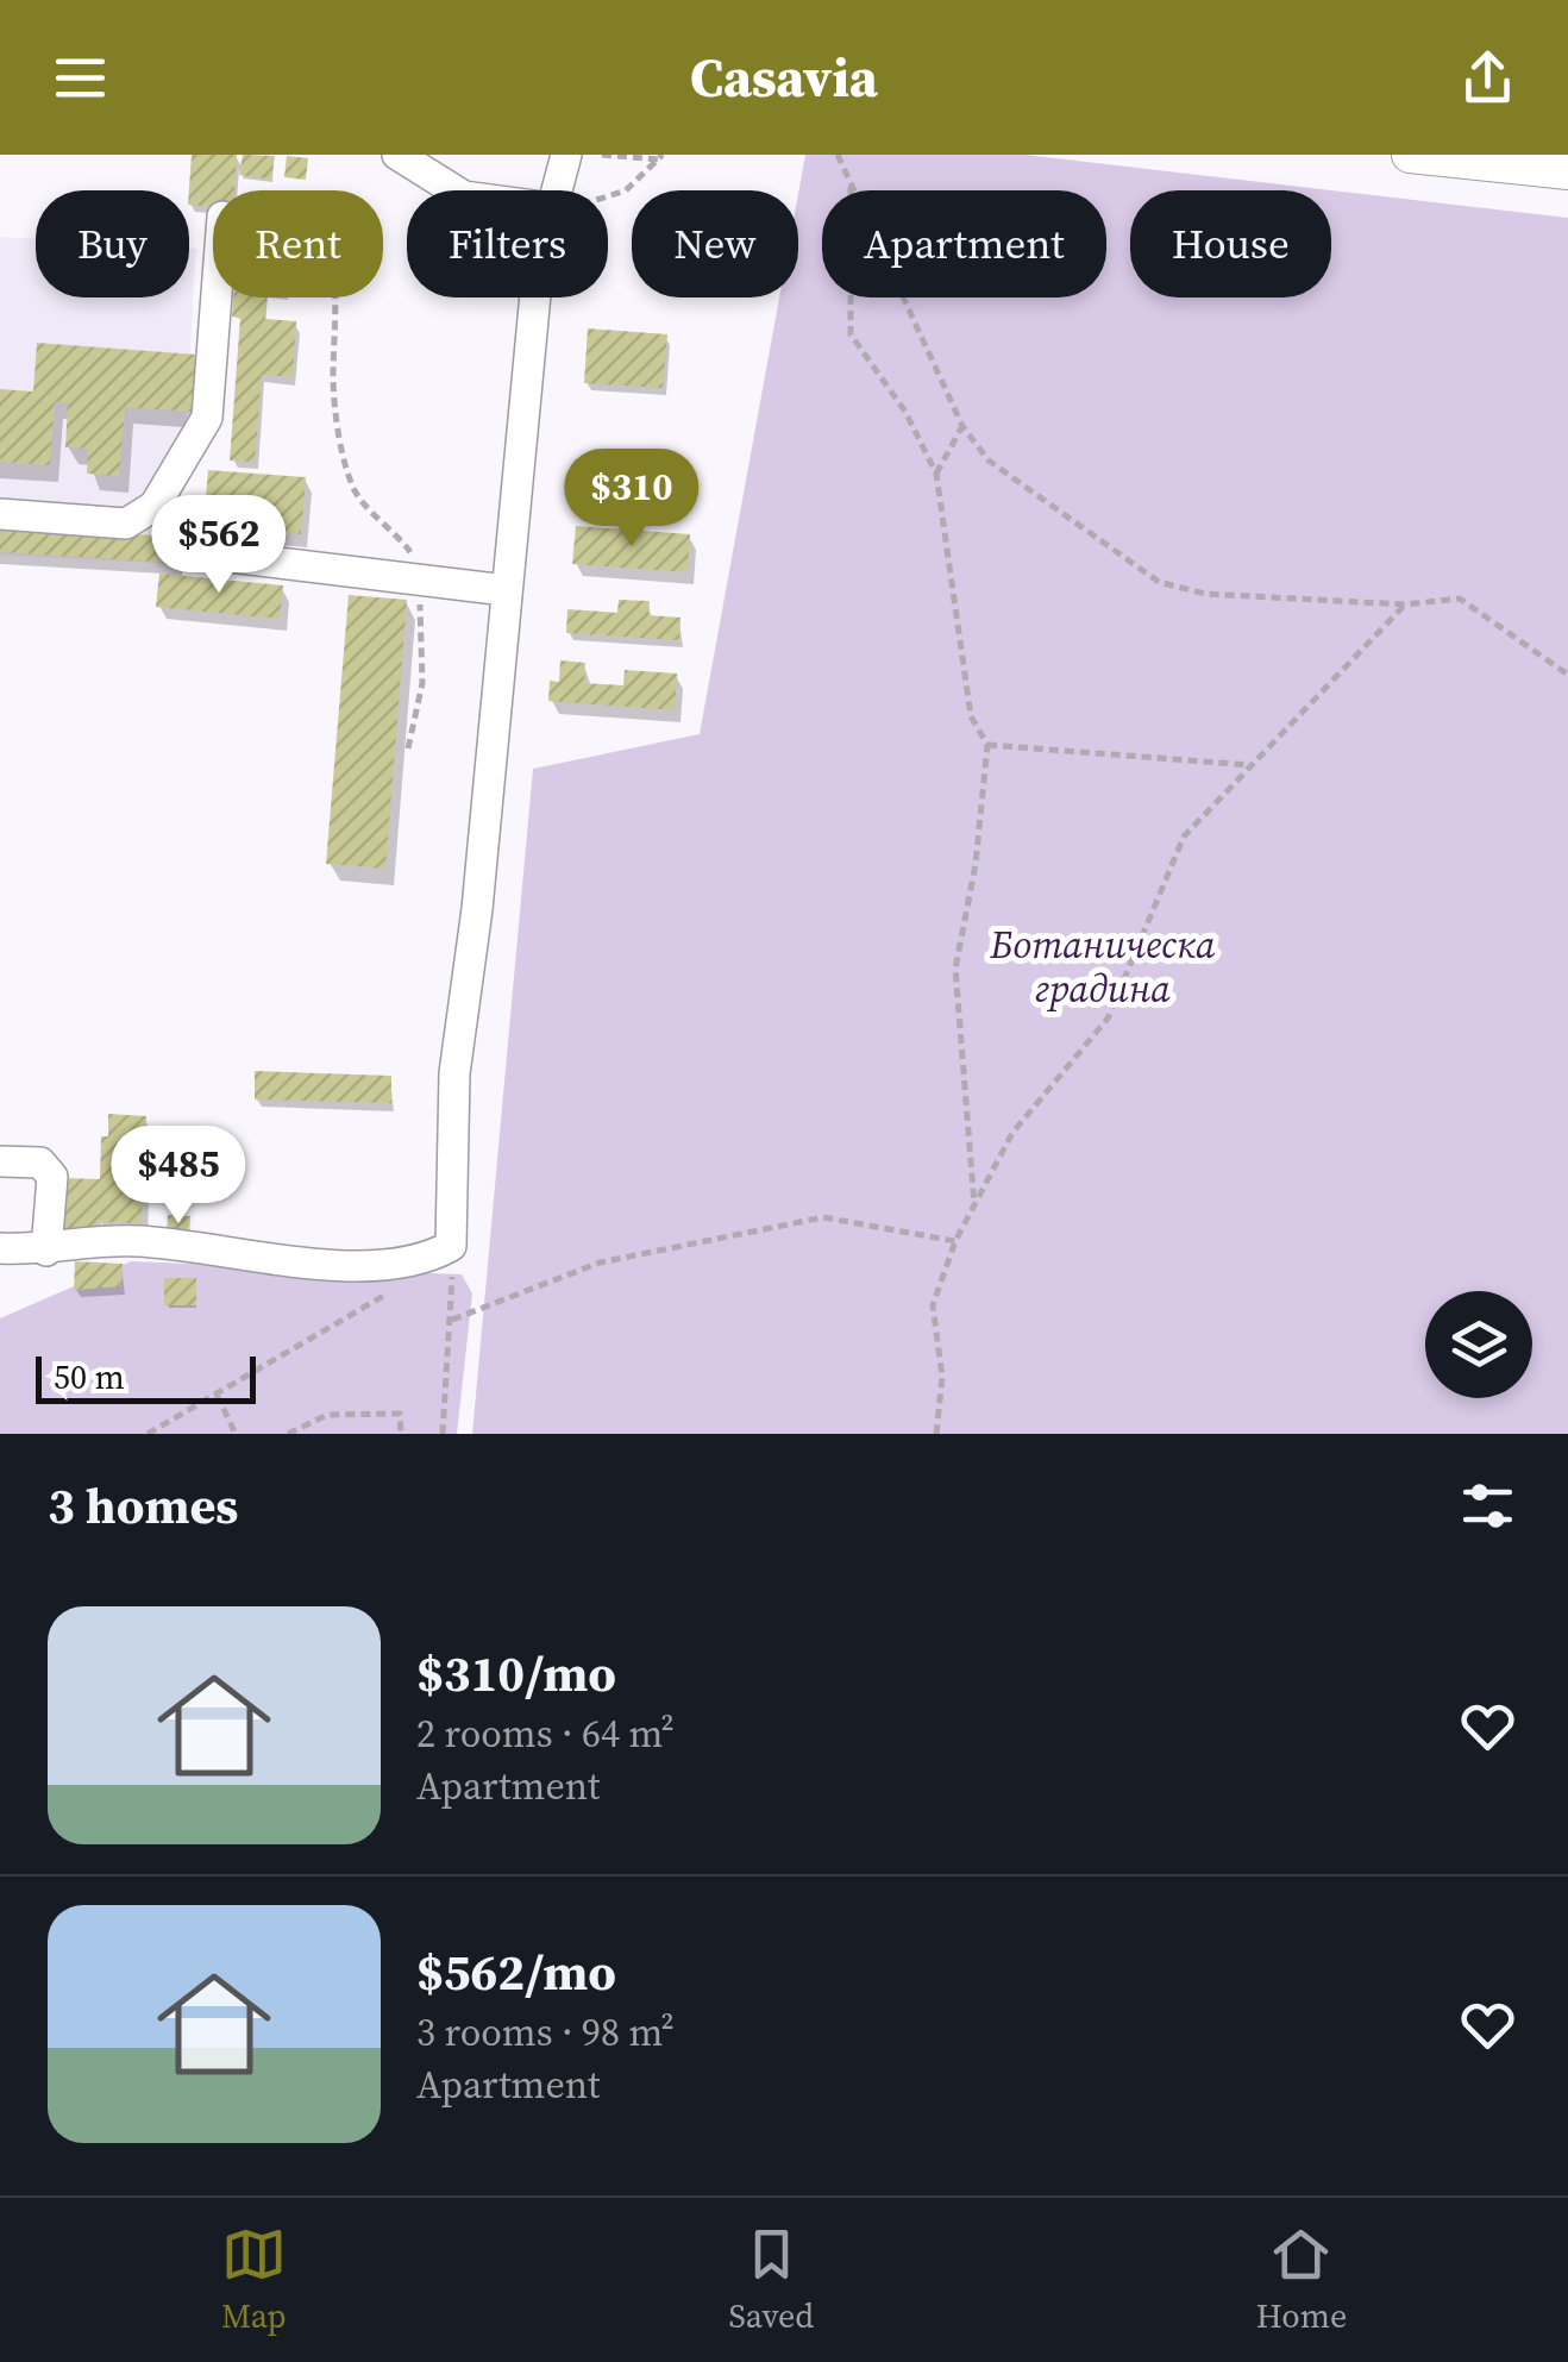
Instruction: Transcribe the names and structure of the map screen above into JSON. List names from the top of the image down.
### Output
{
  "parks": ["Ботаническа градина"],
  "scale_bar": "50 m",
  "page": {
    "header": "Casavia",
    "chip": [
      "Buy",
      "Rent",
      "Filters",
      "New",
      "Apartment",
      "House"
    ],
    "price": ["$310", "$562", "$485"],
    "scale": "50 m",
    "heading": "3 homes",
    "list": [
      {
        "name": "$310/mo",
        "note": "2 rooms · 64 m² · Apartment"
      },
      {
        "name": "$562/mo",
        "note": "3 rooms · 98 m² · Apartment"
      }
    ],
    "tabs": ["Map", "Saved", "Home"]
  }
}
